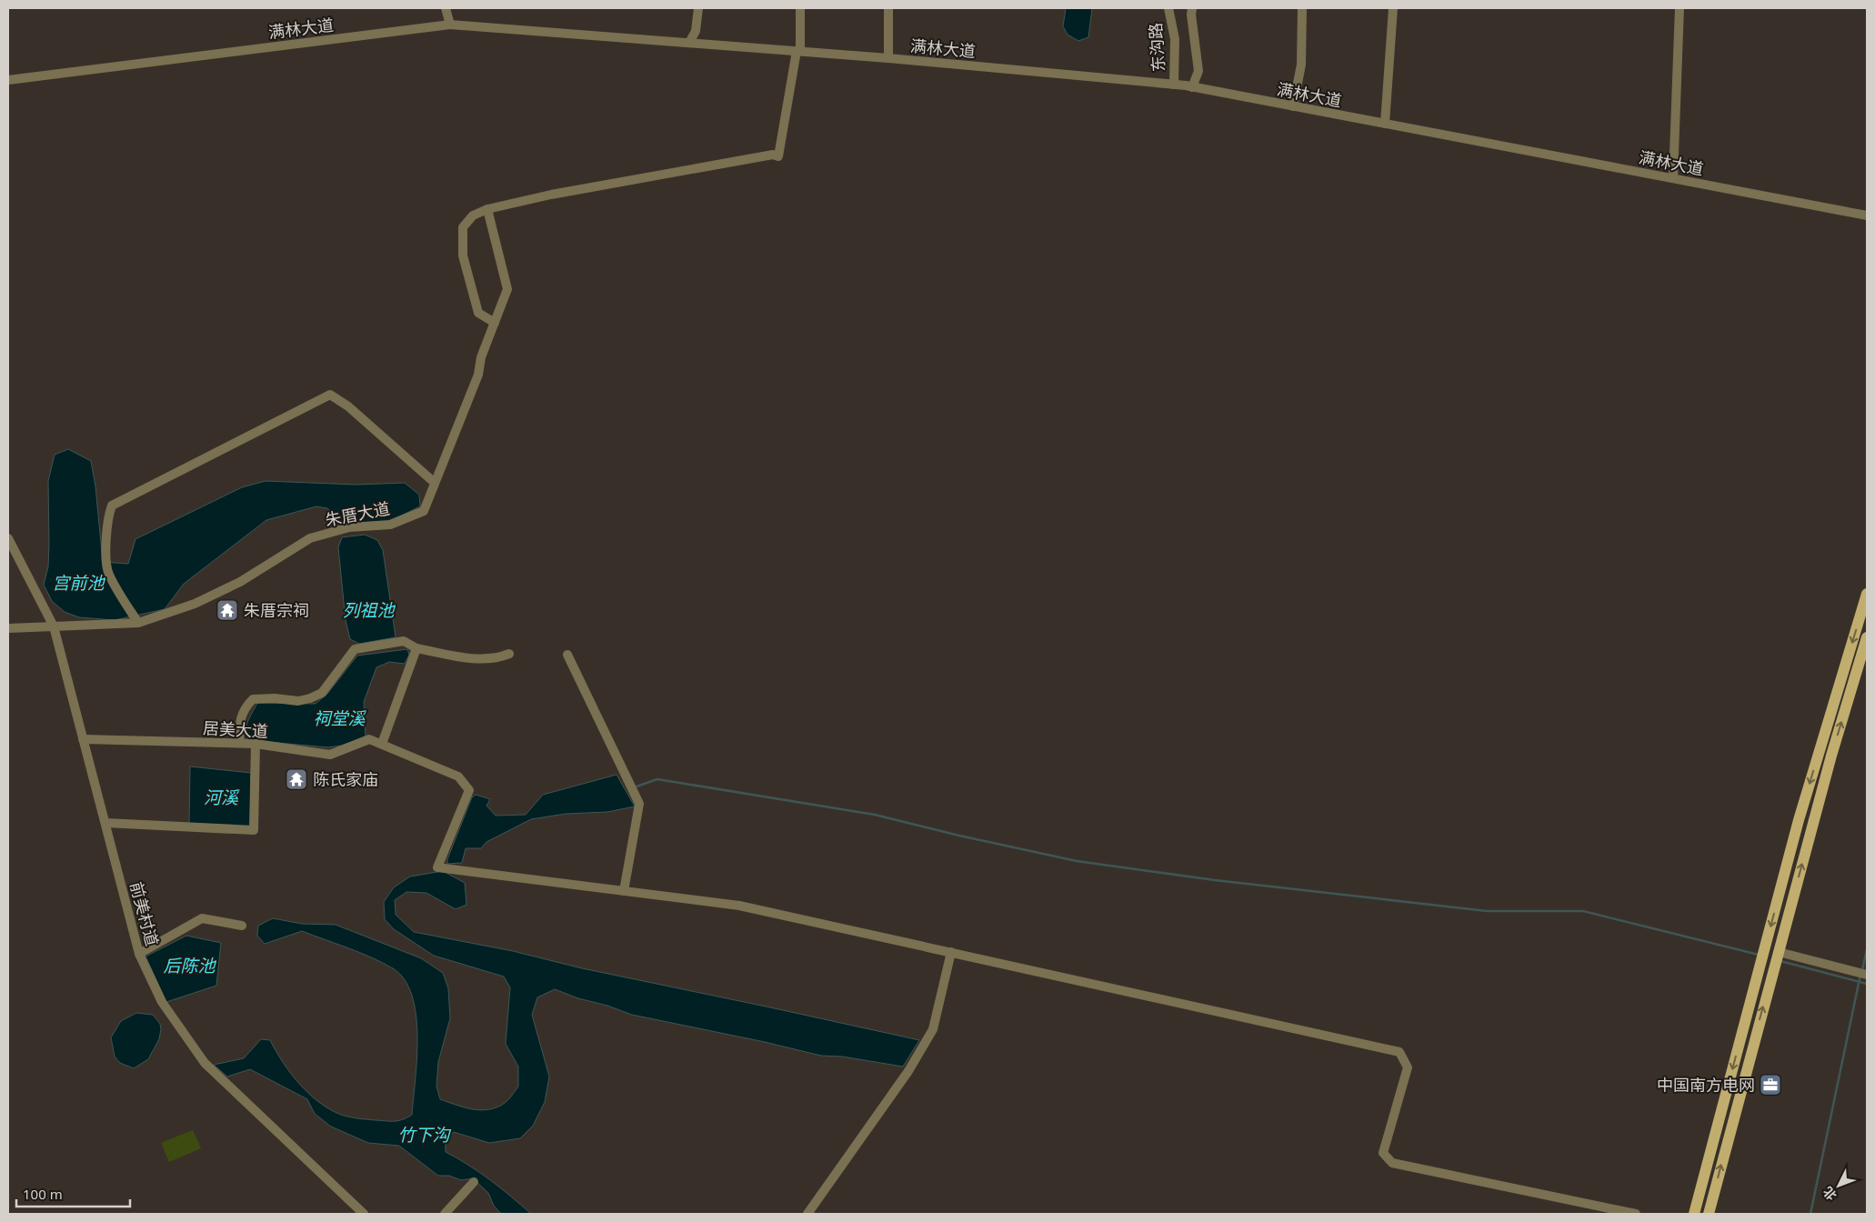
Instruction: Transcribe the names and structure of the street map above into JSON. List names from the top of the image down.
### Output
{
  "streets": {
    "street": [
      "满林大道",
      "东沟路",
      "朱厝大道",
      "居美大道",
      "前美村道"
    ]
  },
  "crossings": [
    ["满林大道", "东沟路"],
    ["朱厝大道", "前美村道"],
    ["居美大道", "前美村道"]
  ],
  "water": [
    "宫前池",
    "列祖池",
    "祠堂溪",
    "河溪",
    "后陈池",
    "竹下沟"
  ],
  "places": {
    "temple": ["朱厝宗祠", "陈氏家庙"],
    "office": ["中国南方电网"]
  },
  "scale_bar": "100 m",
  "north": "bottom left"
}
